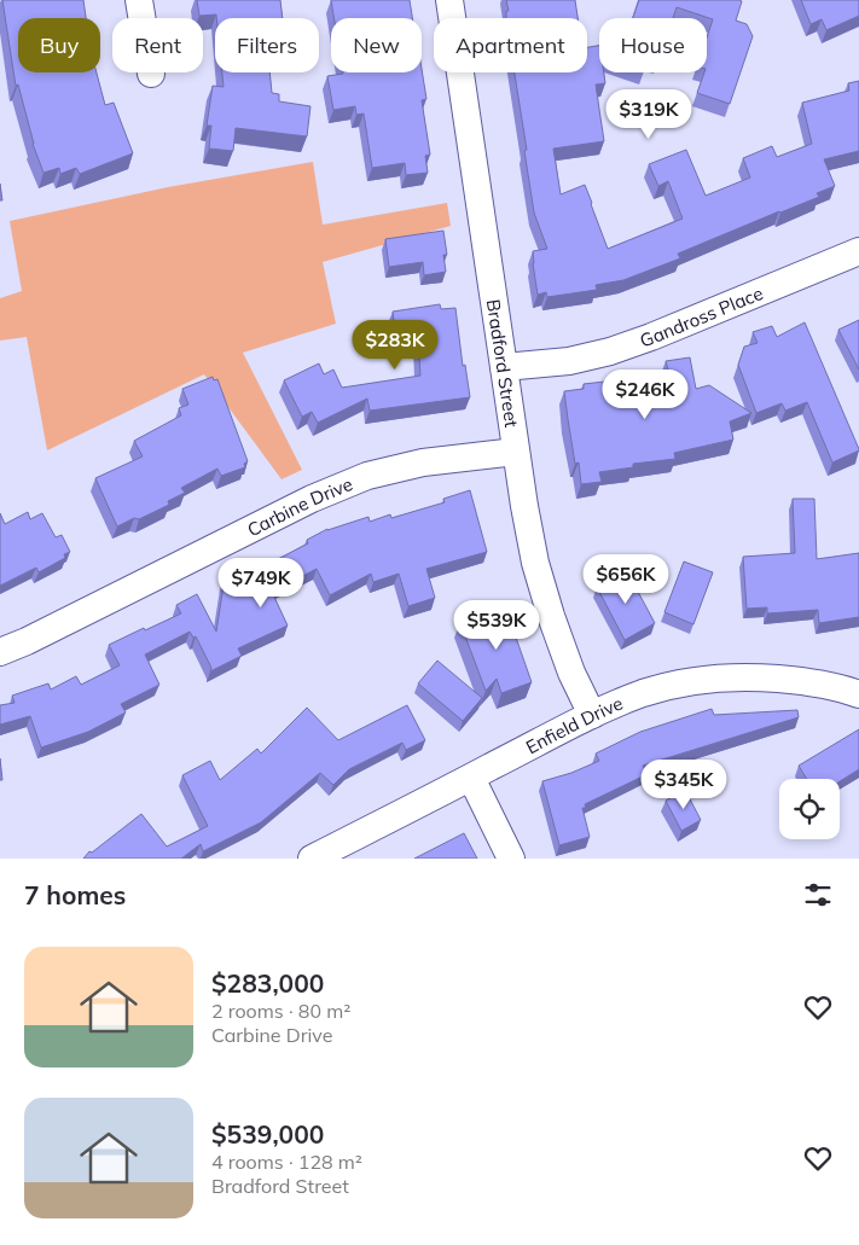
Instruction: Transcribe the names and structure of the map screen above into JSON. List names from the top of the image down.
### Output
{
  "streets": {
    "street": [
      "Gandross Place",
      "Bradford Street",
      "Carbine Drive",
      "Enfield Drive"
    ]
  },
  "crossings": [
    ["Gandross Place", "Bradford Street"],
    ["Bradford Street", "Carbine Drive"],
    ["Bradford Street", "Enfield Drive"]
  ],
  "page": {
    "chip": [
      "Buy",
      "Rent",
      "Filters",
      "New",
      "Apartment",
      "House"
    ],
    "price": [
      "$319K",
      "$283K",
      "$246K",
      "$656K",
      "$749K",
      "$539K",
      "$345K"
    ],
    "heading": "7 homes",
    "list": [
      {
        "name": "$283,000",
        "note": "2 rooms · 80 m² · Carbine Drive"
      },
      {
        "name": "$539,000",
        "note": "4 rooms · 128 m² · Bradford Street"
      }
    ]
  }
}
